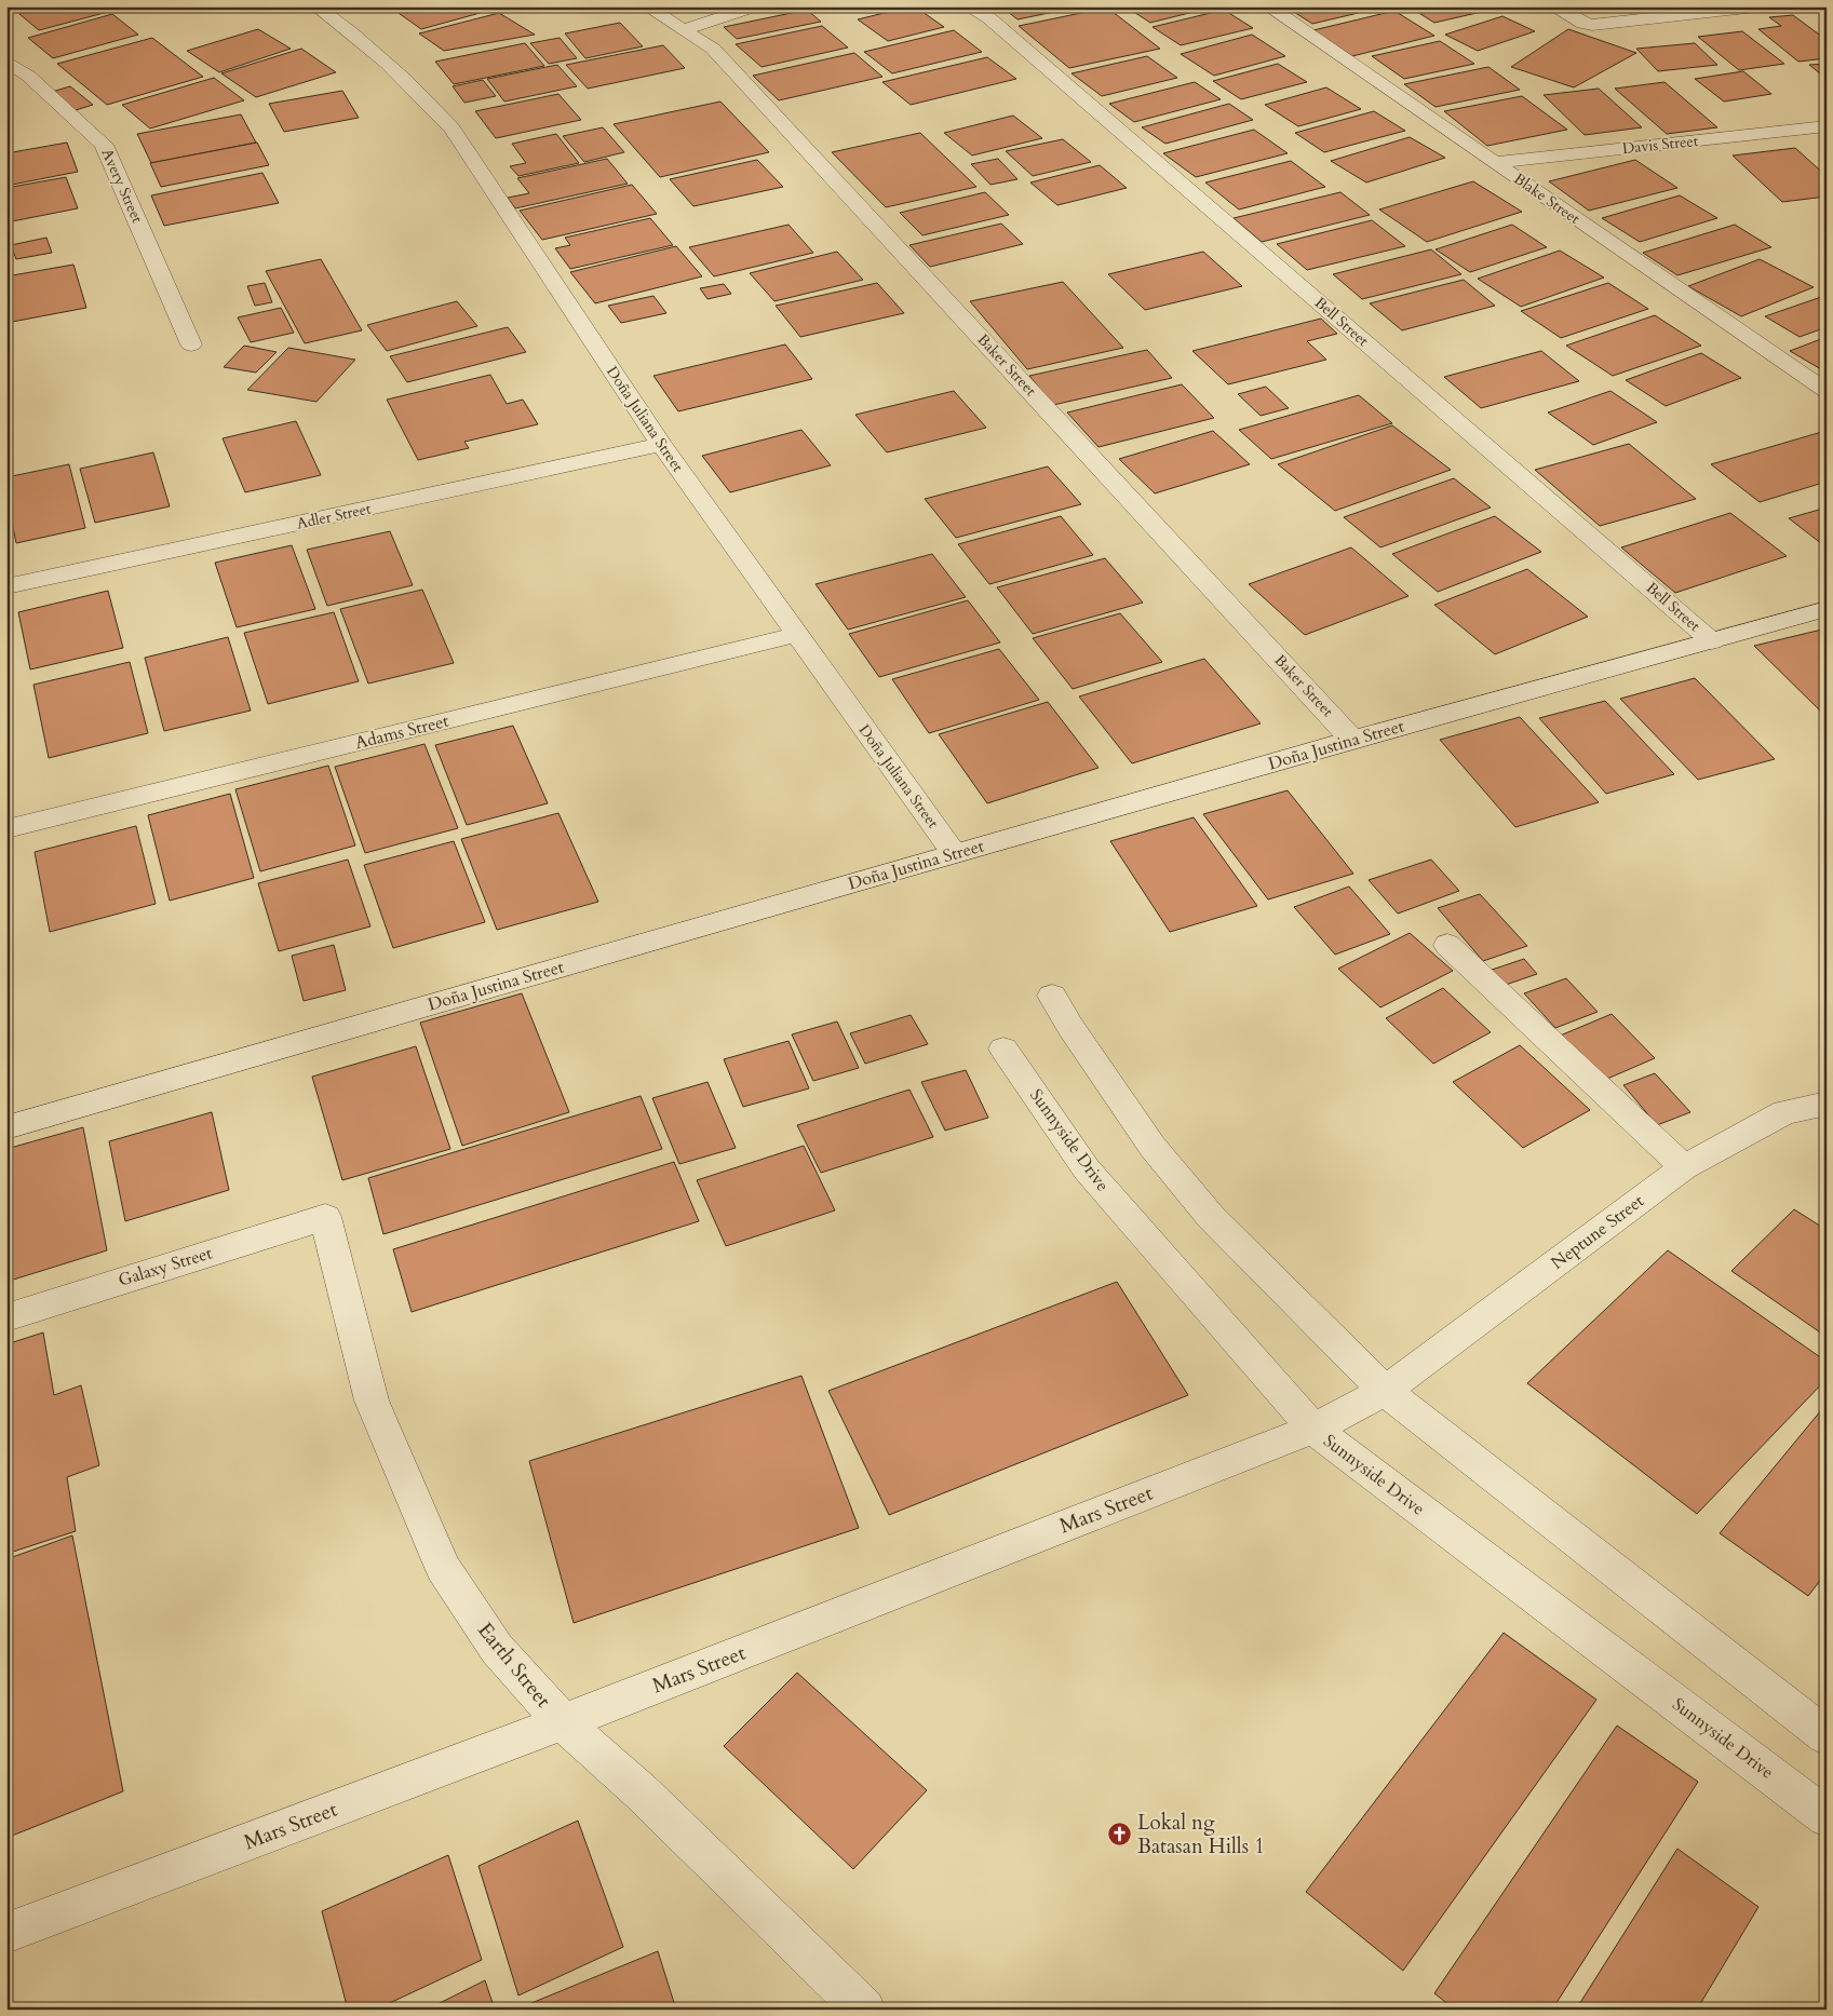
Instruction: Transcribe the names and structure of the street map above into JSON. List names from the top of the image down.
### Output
{
  "streets": {
    "street": [
      "Davis Street",
      "Avery Street",
      "Blake Street",
      "Bell Street",
      "Baker Street",
      "Doña Juliana Street",
      "Adler Street",
      "Adams Street",
      "Doña Justina Street",
      "Sunnyside Drive",
      "Neptune Street",
      "Galaxy Street",
      "Mars Street",
      "Earth Street"
    ]
  },
  "crossings": [
    ["Davis Street", "Blake Street"],
    ["Bell Street", "Doña Justina Street"],
    ["Baker Street", "Doña Justina Street"],
    ["Doña Juliana Street", "Adler Street"],
    ["Doña Juliana Street", "Adams Street"],
    ["Doña Juliana Street", "Doña Justina Street"],
    ["Sunnyside Drive", "Mars Street"],
    ["Neptune Street", "Mars Street"],
    ["Galaxy Street", "Earth Street"],
    ["Mars Street", "Earth Street"]
  ],
  "places": {
    "church": ["Lokal ng Batasan Hills 1"]
  }
}
